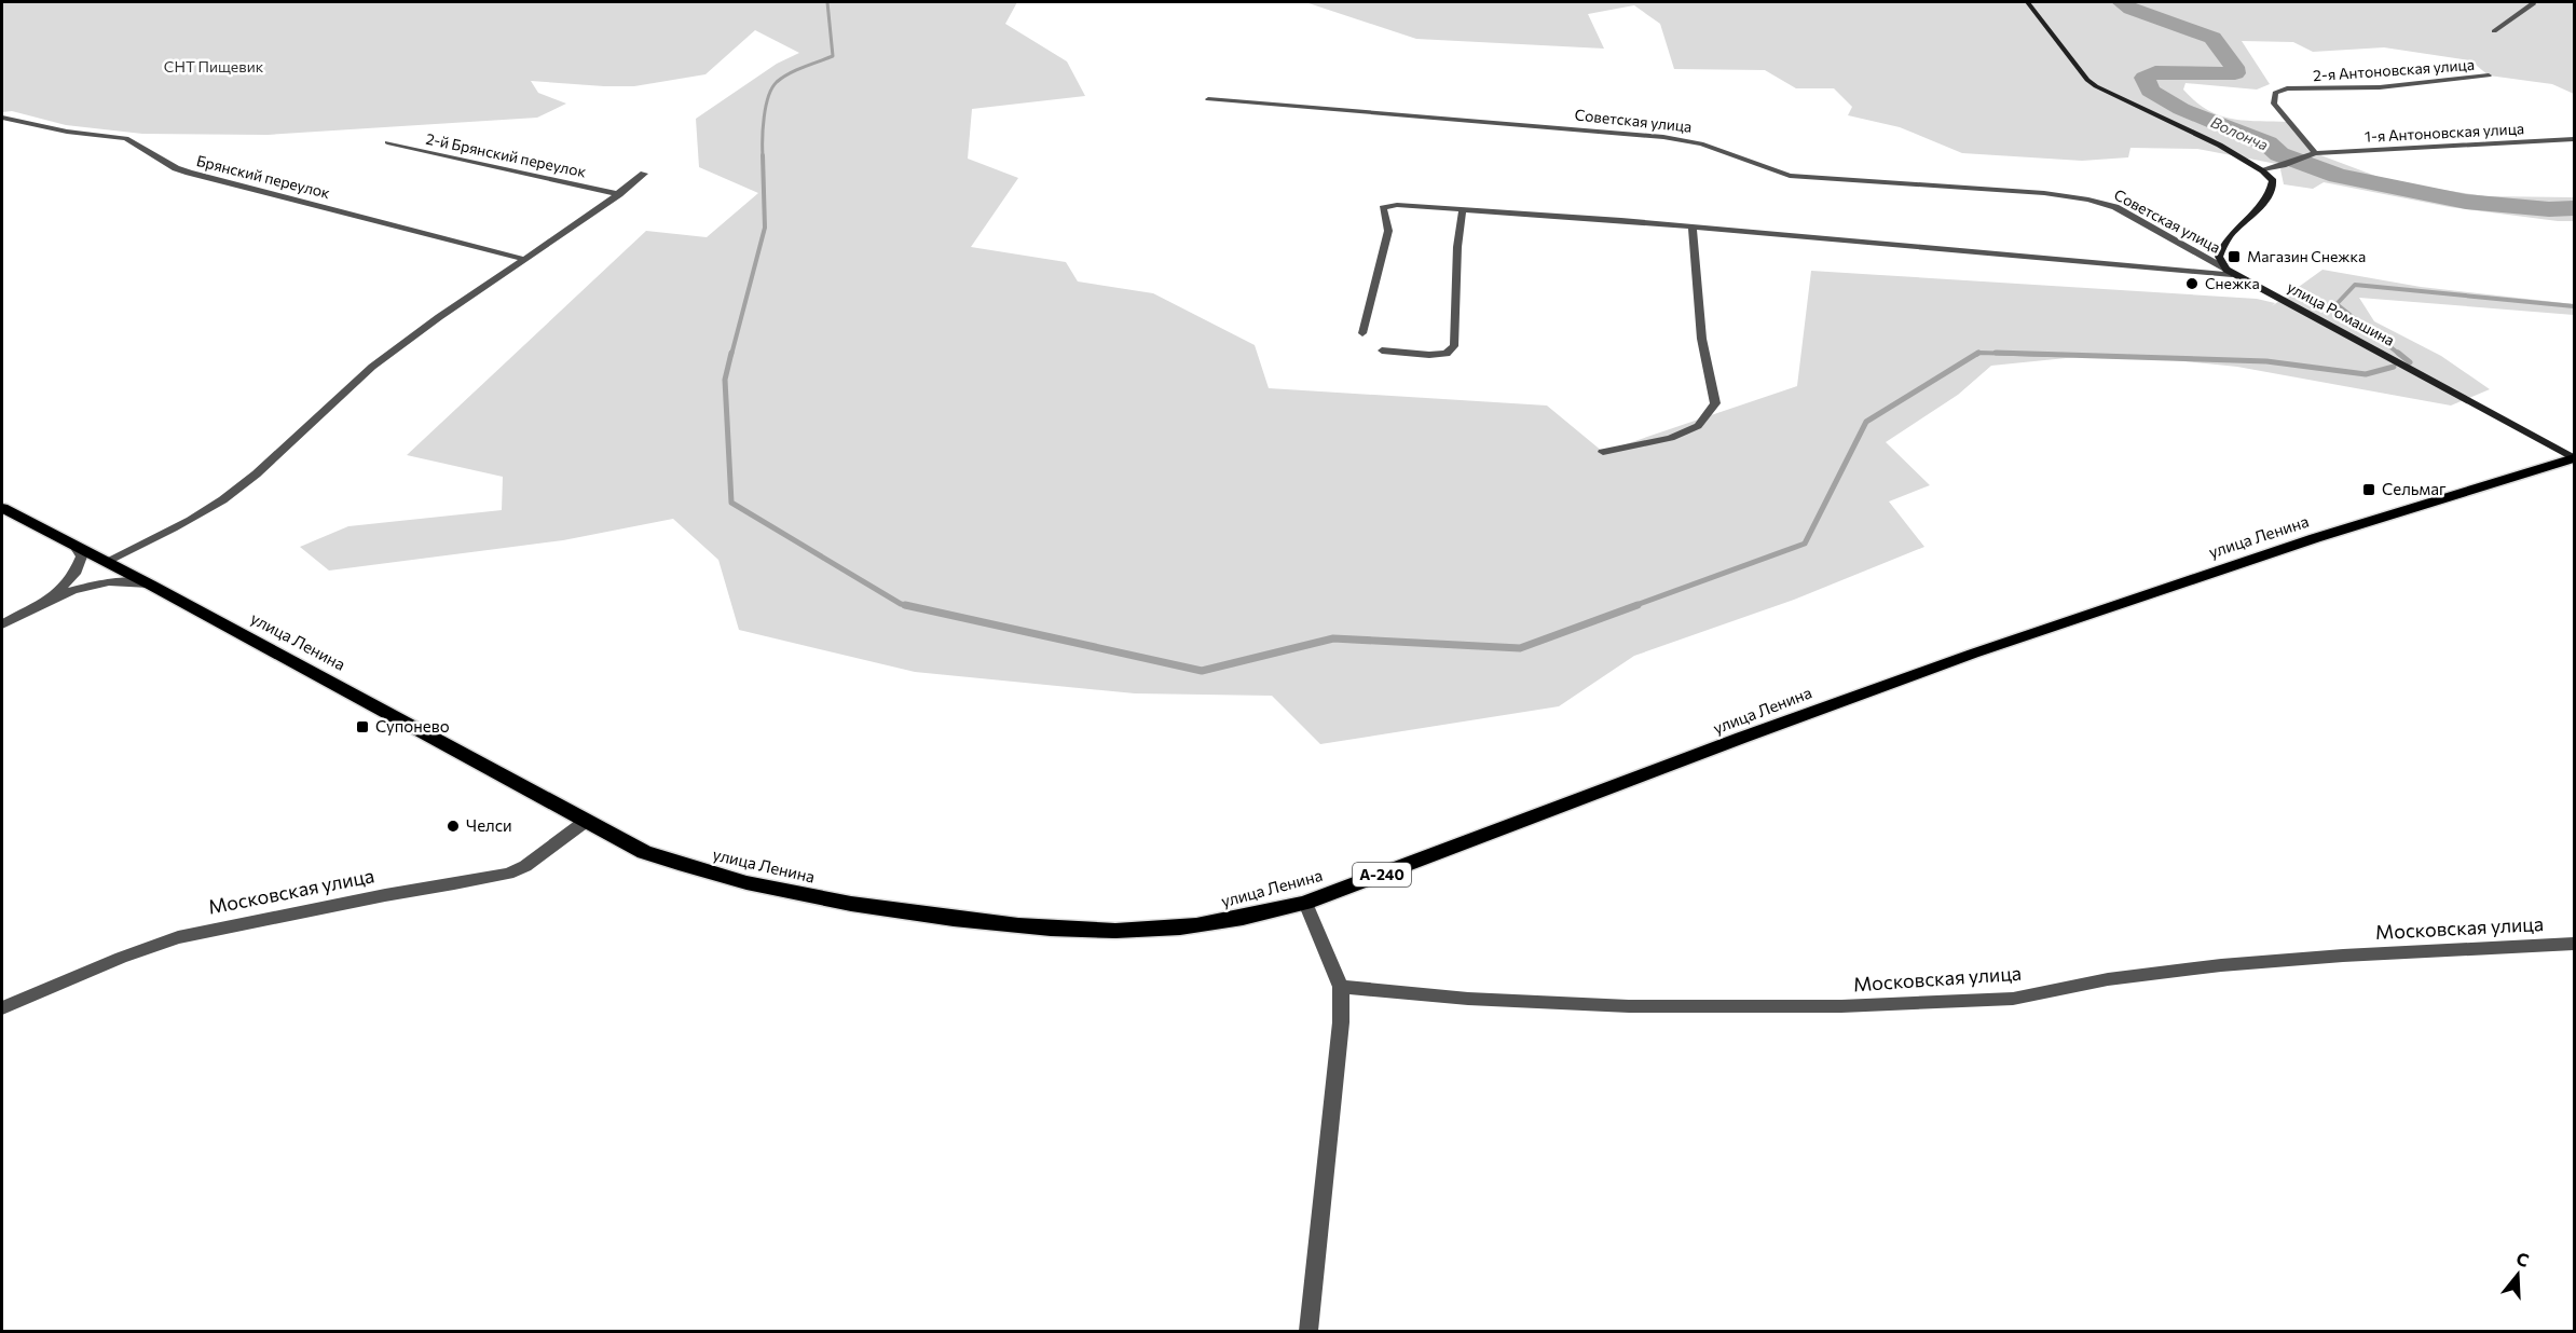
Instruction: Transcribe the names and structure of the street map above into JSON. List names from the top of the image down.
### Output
{
  "streets": {
    "main road": ["улица Ленина", "А-240"],
    "street": [
      "2-я Антоновская улица",
      "Советская улица",
      "1-я Антоновская улица",
      "2-й Брянский переулок",
      "Брянский переулок",
      "улица Ромашина",
      "Московская улица"
    ]
  },
  "crossings": [
    ["2-я Антоновская улица", "1-я Антоновская улица"],
    ["Советская улица", "улица Ромашина"],
    ["улица Ромашина", "улица Ленина"],
    ["улица Ленина", "Московская улица"]
  ],
  "water": ["Волонча"],
  "parks": ["СНТ Пищевик"],
  "places": {
    "transit": ["Магазин Снежка", "Сельмаг", "Супонево"],
    "other": ["Снежка", "Челси"]
  },
  "north": "top"
}
